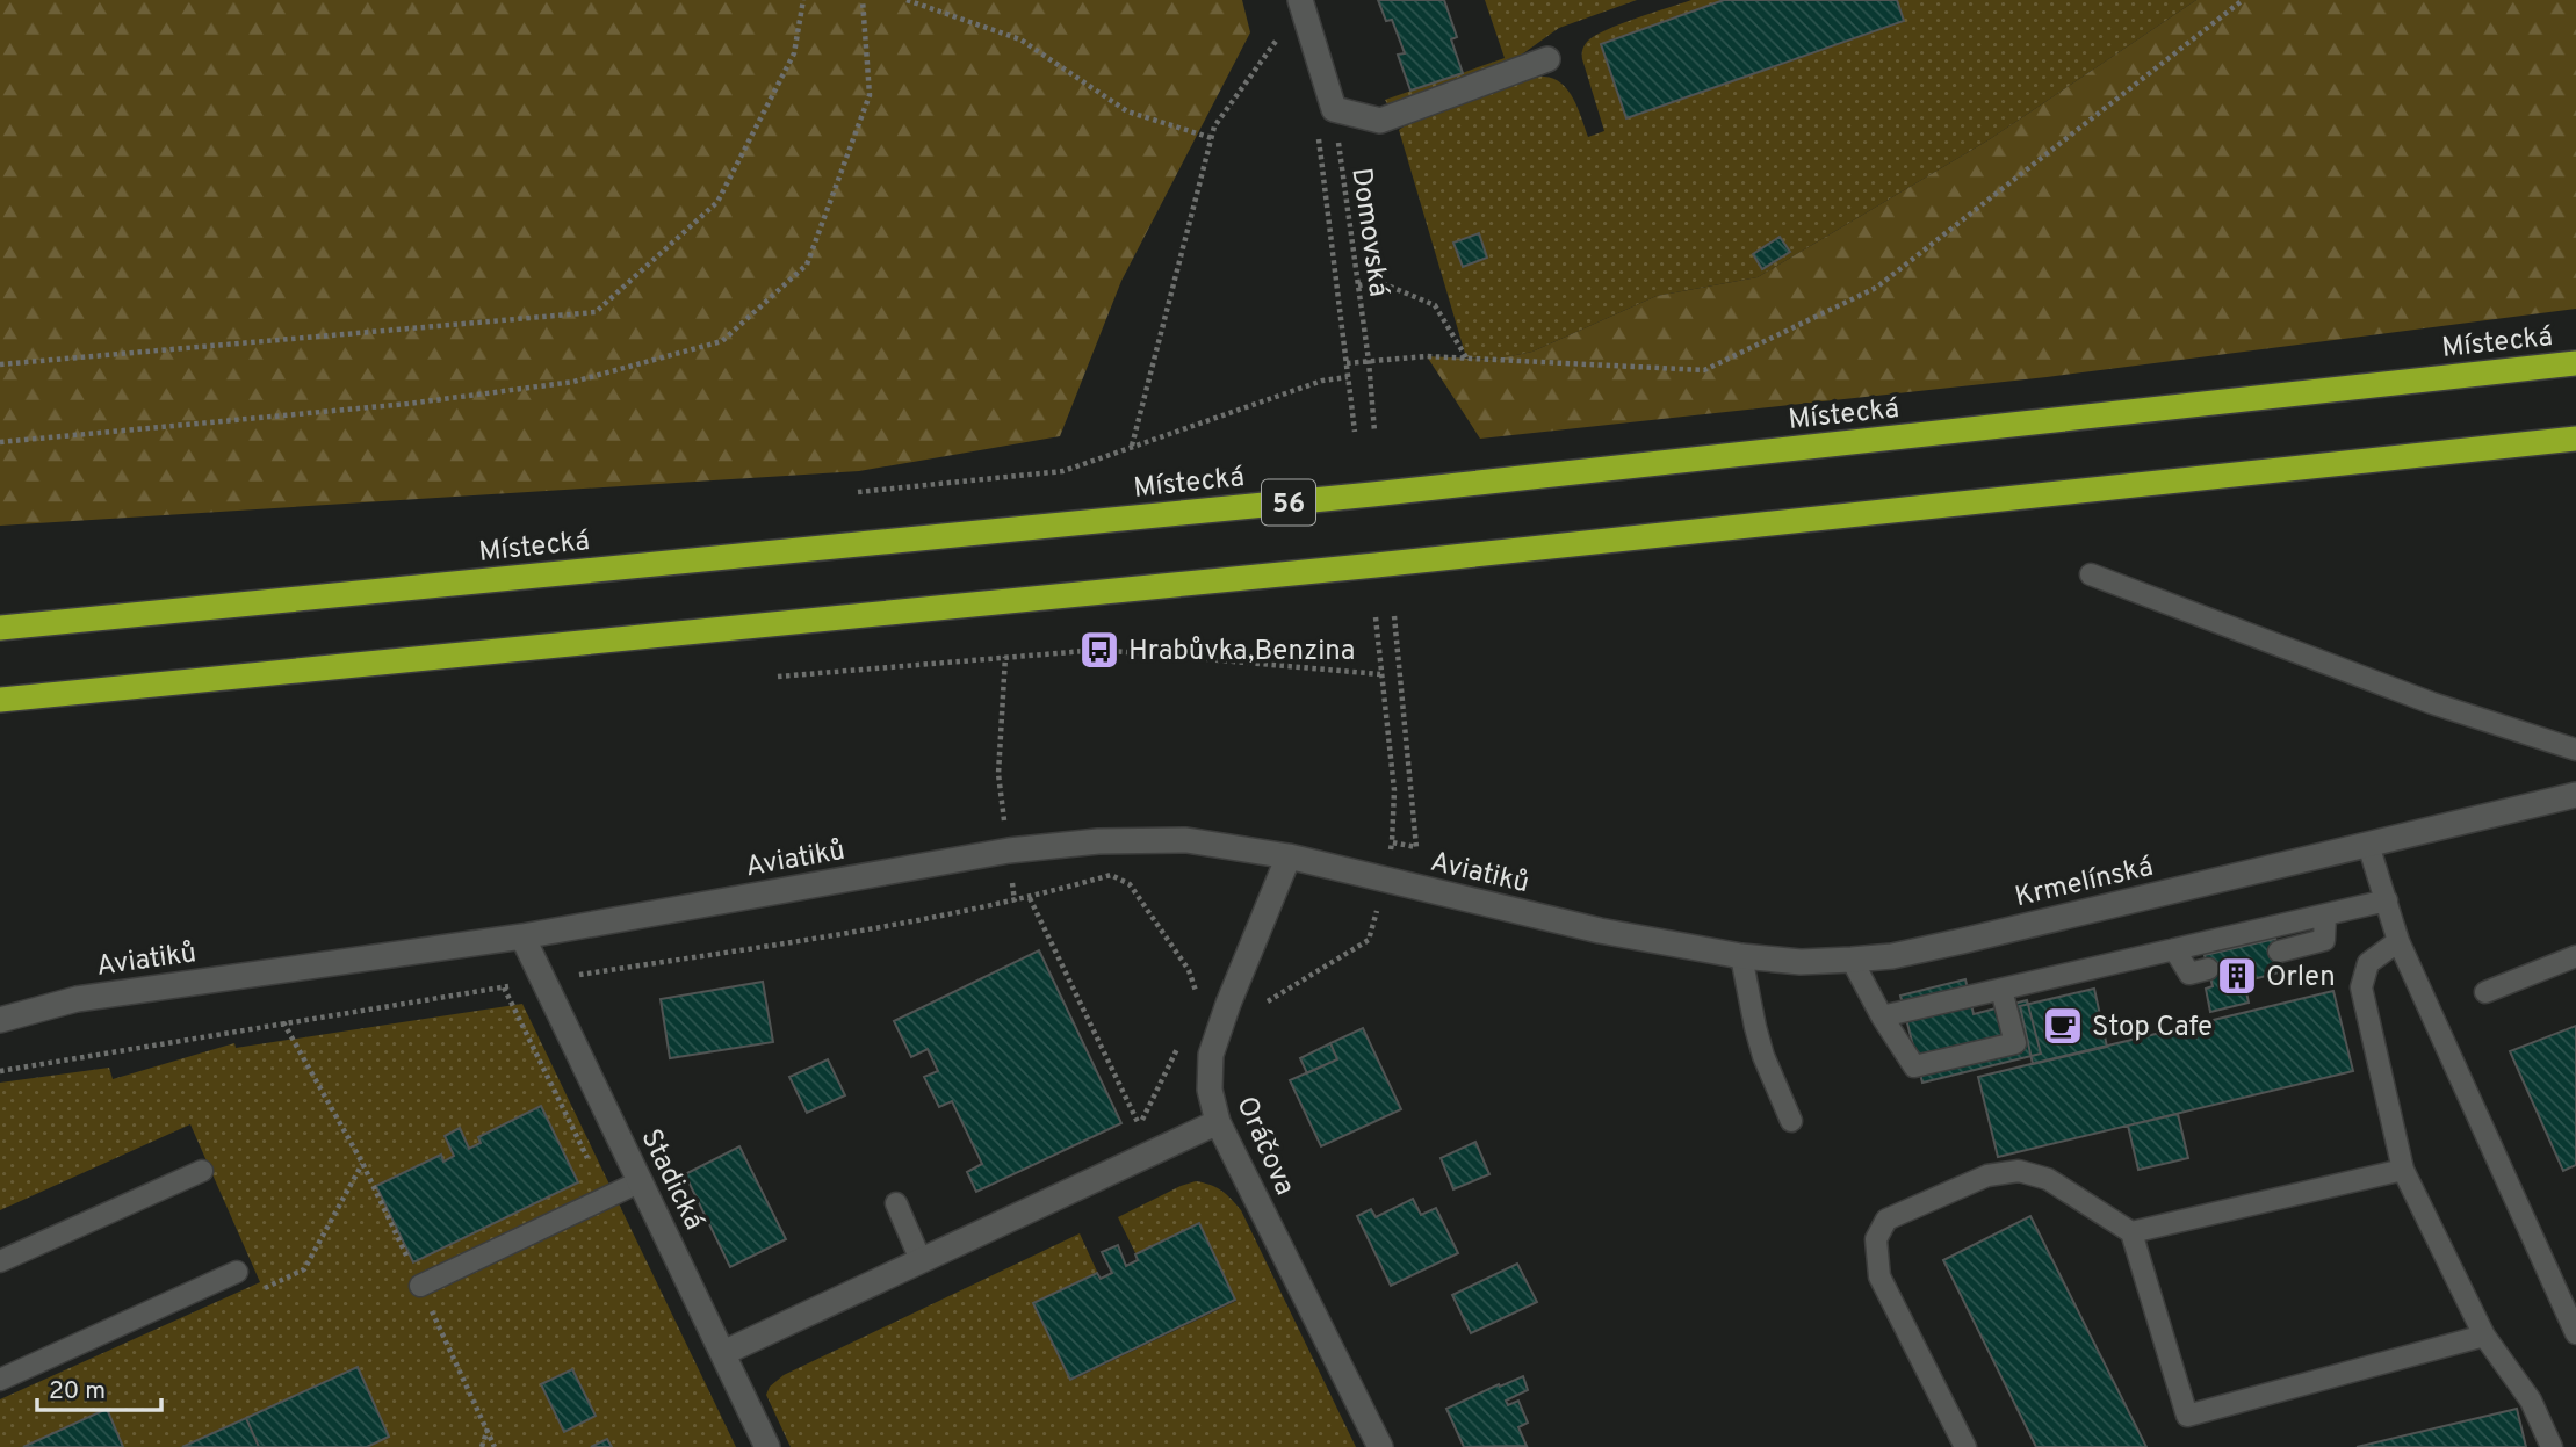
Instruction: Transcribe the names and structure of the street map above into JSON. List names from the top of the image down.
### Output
{
  "streets": {
    "highway": ["Místecká", "56"],
    "street": [
      "Aviatiků",
      "Krmelínská",
      "Oráčova",
      "Stadická"
    ],
    "path": ["Domovská"]
  },
  "crossings": [
    ["Aviatiků", "Krmelínská"],
    ["Aviatiků", "Oráčova"],
    ["Aviatiků", "Stadická"]
  ],
  "places": {
    "bus stop": ["Hrabůvka,Benzina"],
    "building": ["Orlen"],
    "cafe": ["Stop Cafe"]
  },
  "scale_bar": "20 m"
}
